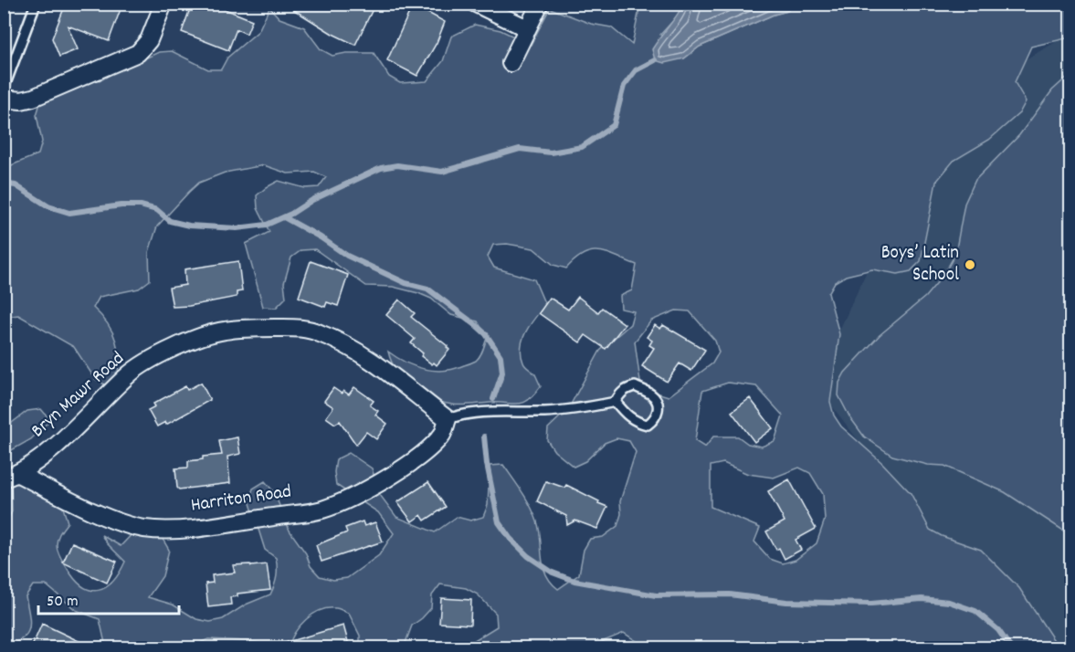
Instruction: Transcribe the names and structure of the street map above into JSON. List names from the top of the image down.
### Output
{
  "streets": {
    "street": ["Bryn Mawr Road", "Harriton Road"]
  },
  "crossings": [
    ["Bryn Mawr Road", "Harriton Road"]
  ],
  "places": ["Boys’ Latin School"],
  "scale_bar": "50 m"
}
